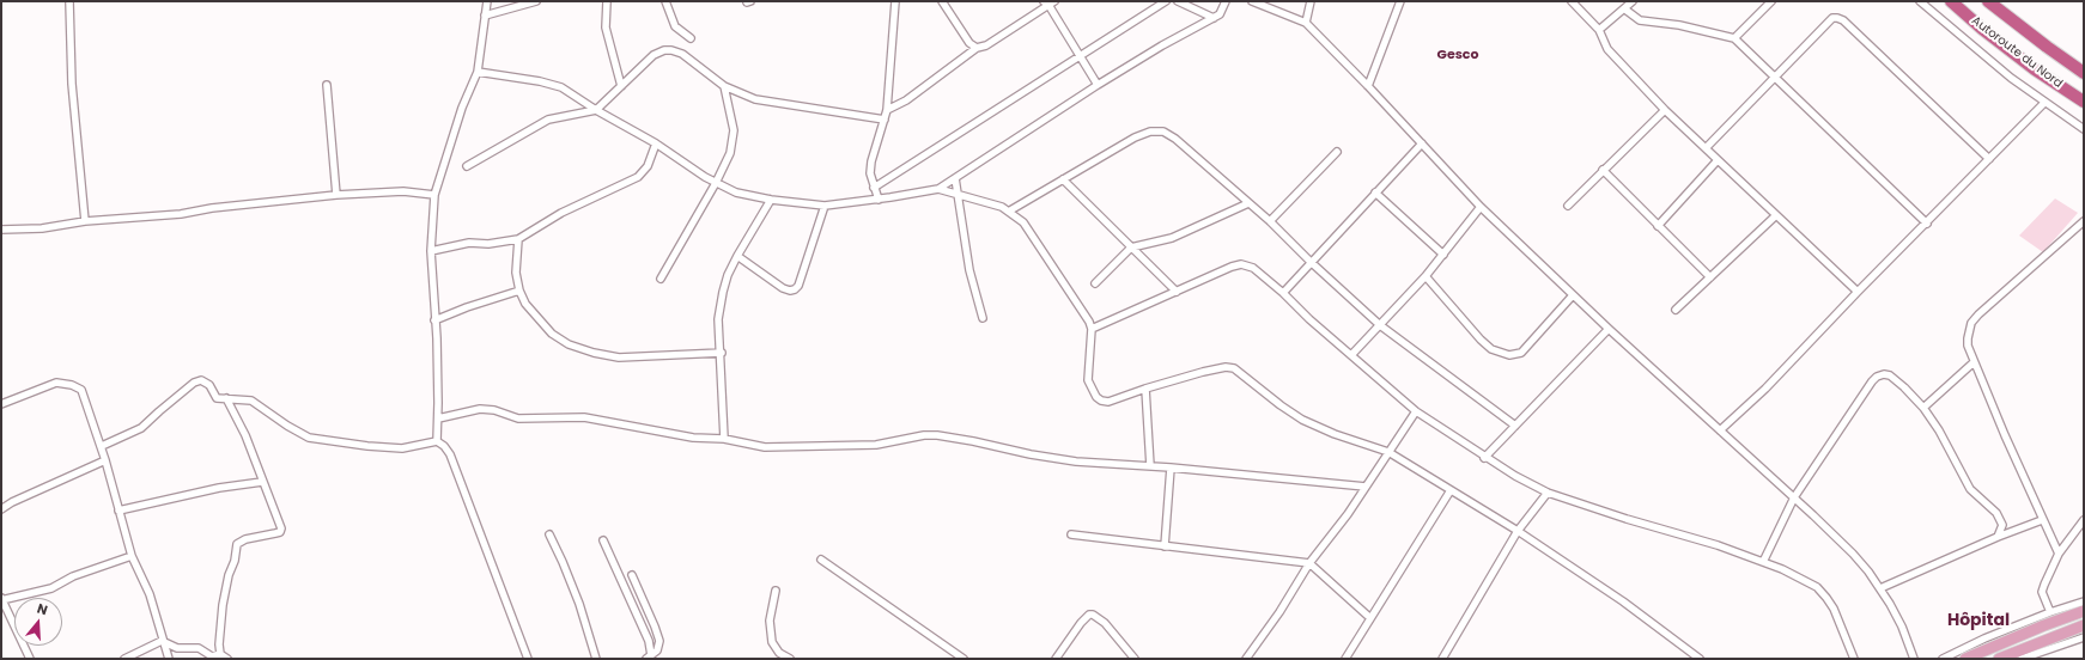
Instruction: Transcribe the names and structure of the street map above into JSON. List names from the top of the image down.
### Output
{
  "streets": {
    "highway": ["Autoroute du Nord"]
  },
  "districts": ["Gesco", "Hôpital"],
  "north": "top"
}
